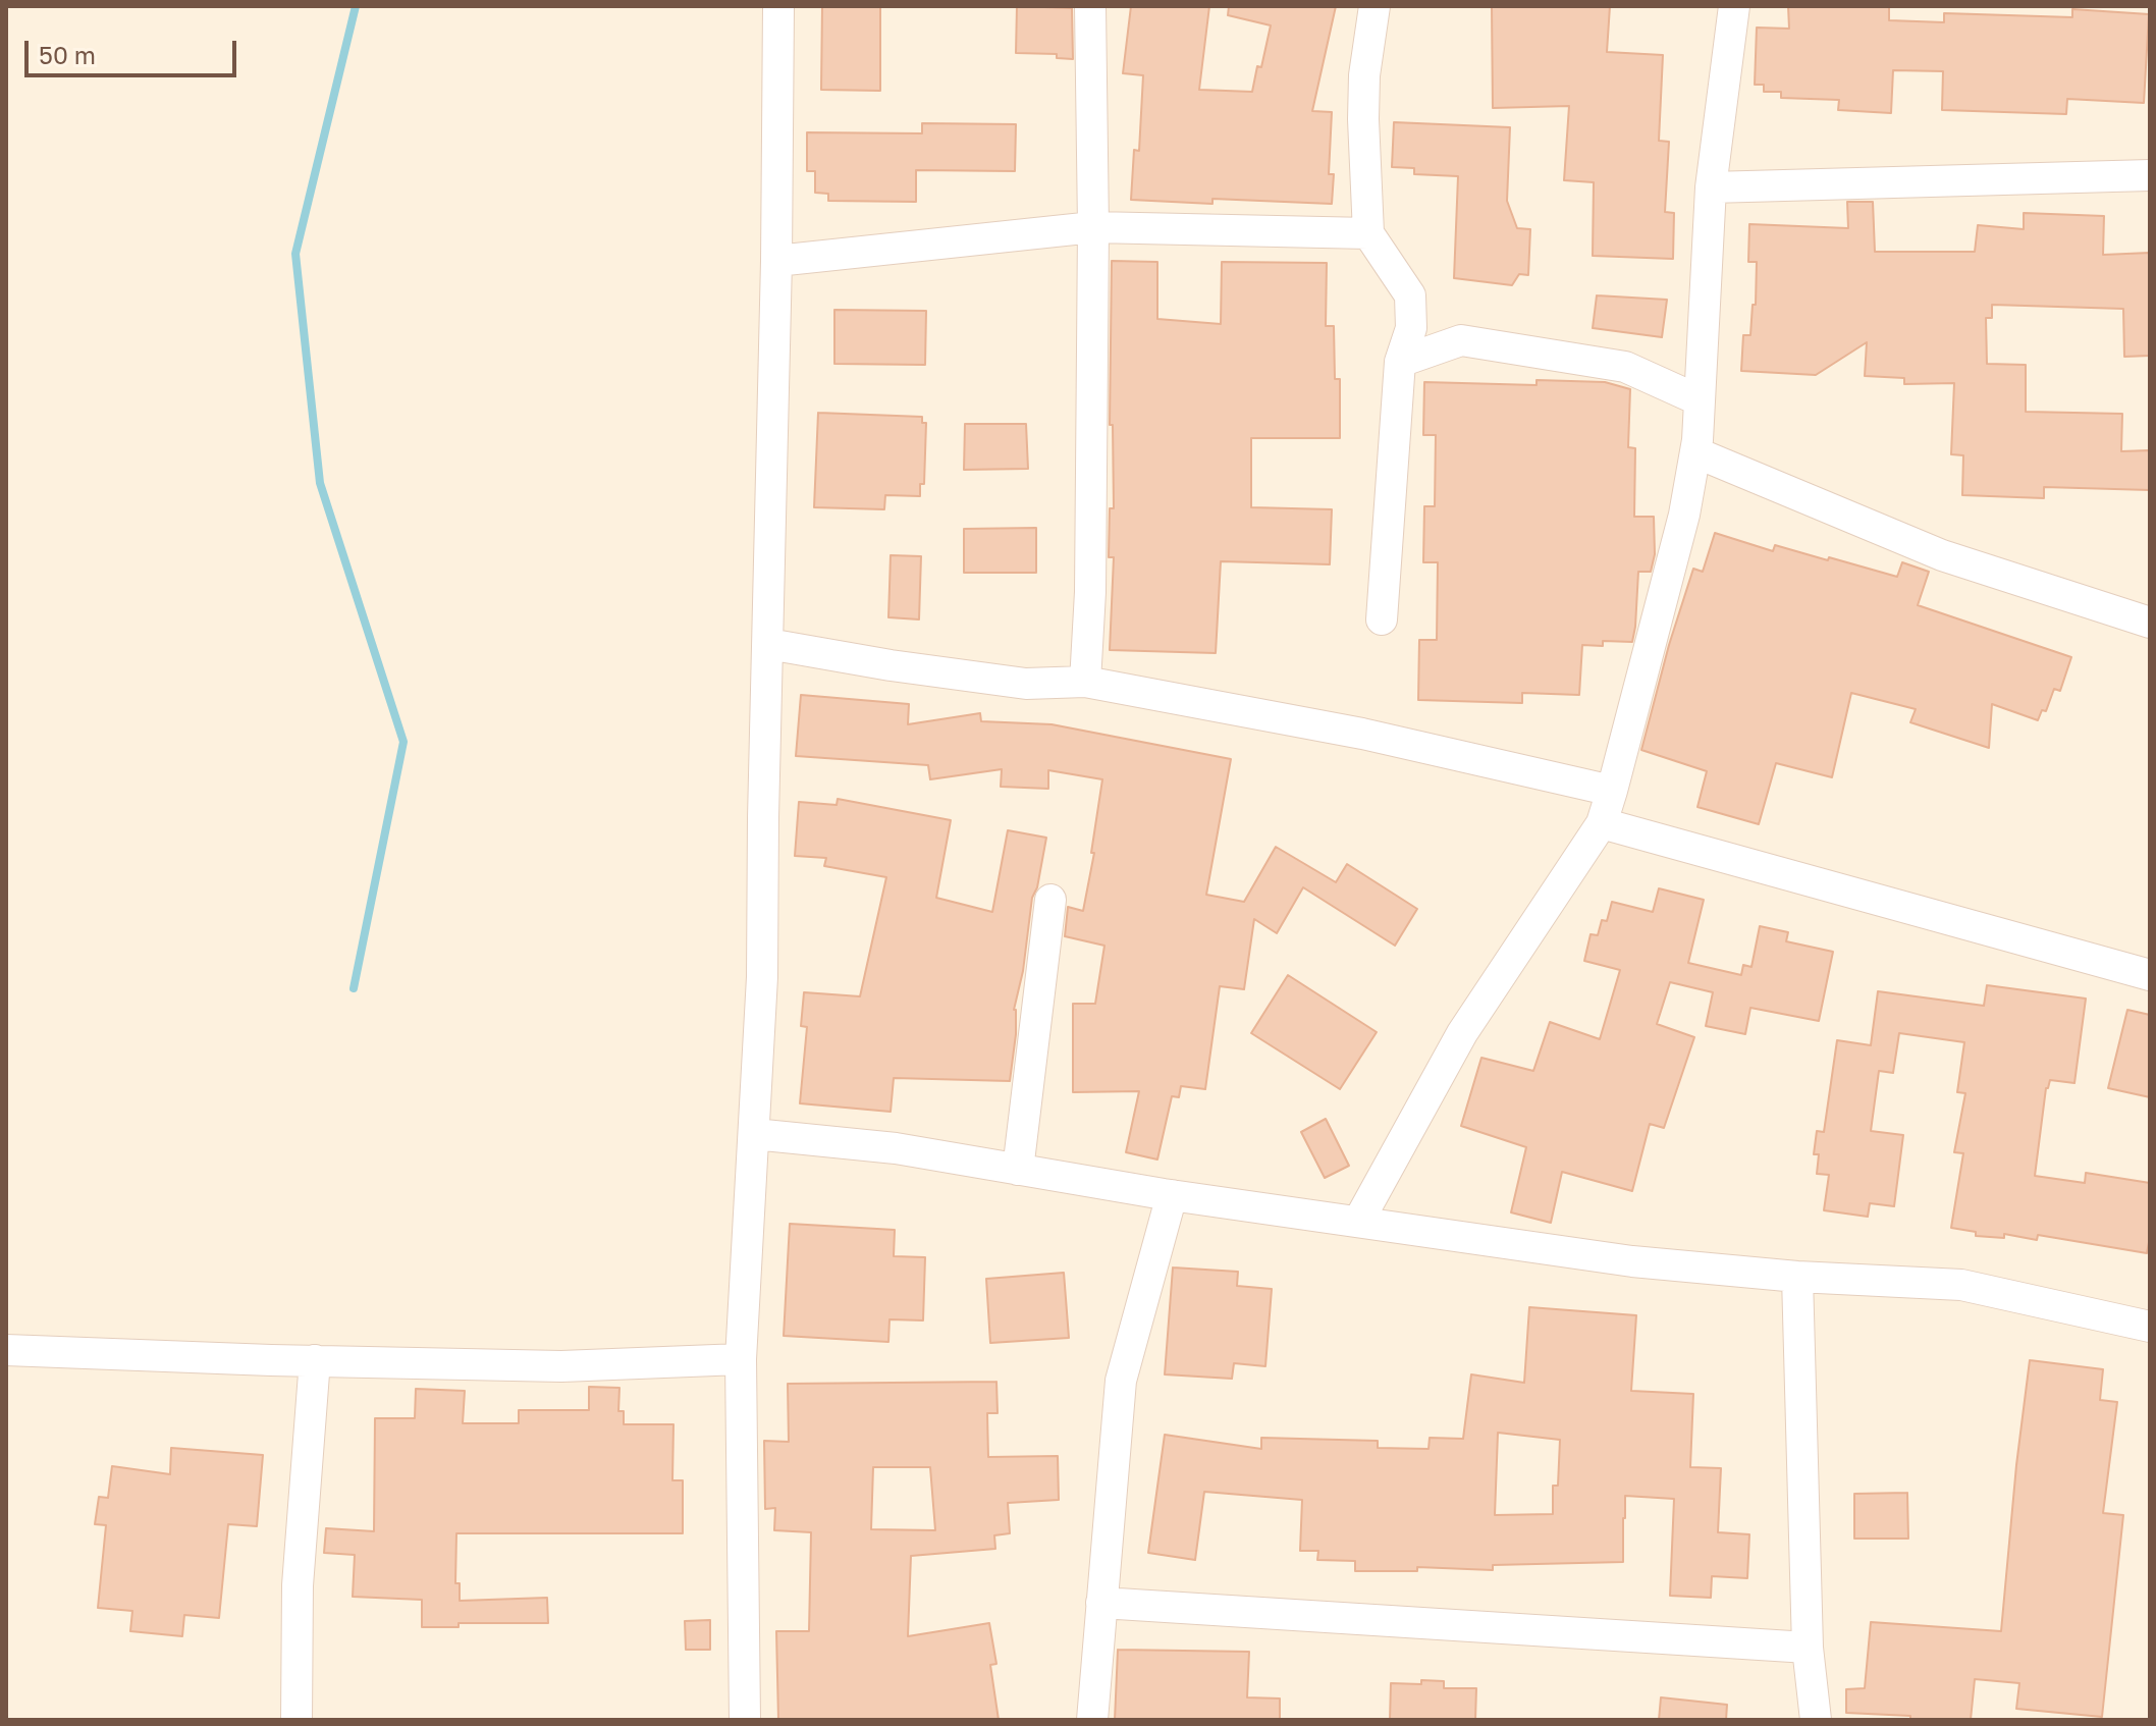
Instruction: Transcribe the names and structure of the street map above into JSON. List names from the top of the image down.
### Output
{
  "scale_bar": "50 m"
}
